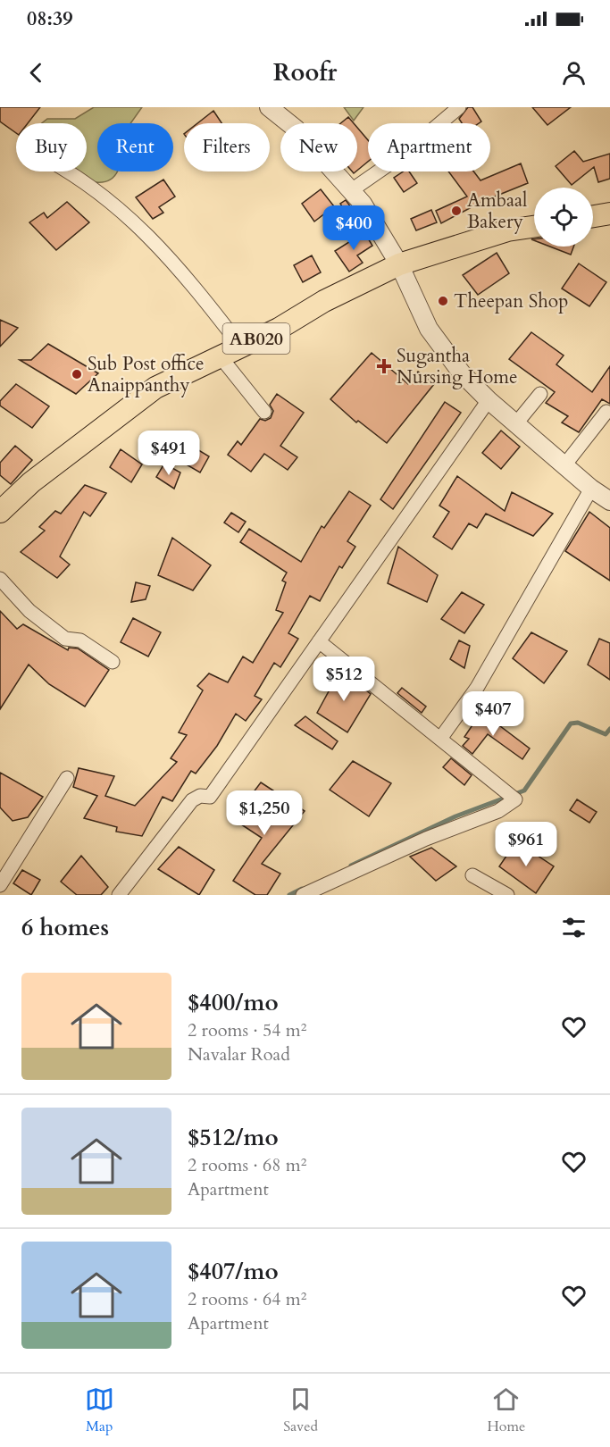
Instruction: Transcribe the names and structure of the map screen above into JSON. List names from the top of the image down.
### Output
{
  "streets": {
    "main road": ["AB020"]
  },
  "places": {
    "other": ["Ambaal Bakery", "Theepan Shop", "Sub Post office Anaippanthy"],
    "health": ["Sugantha Nursing Home"]
  },
  "page": {
    "status": "08:39",
    "header": "Roofr",
    "chip": [
      "Buy",
      "Rent",
      "Filters",
      "New",
      "Apartment"
    ],
    "price": [
      "$400",
      "$491",
      "$512",
      "$407",
      "$1,250",
      "$961"
    ],
    "heading": "6 homes",
    "list": [
      {
        "name": "$400/mo",
        "note": "2 rooms · 54 m² · Navalar Road"
      },
      {
        "name": "$512/mo",
        "note": "2 rooms · 68 m² · Apartment"
      },
      {
        "name": "$407/mo",
        "note": "2 rooms · 64 m² · Apartment"
      }
    ],
    "tabs": ["Map", "Saved", "Home"]
  }
}
